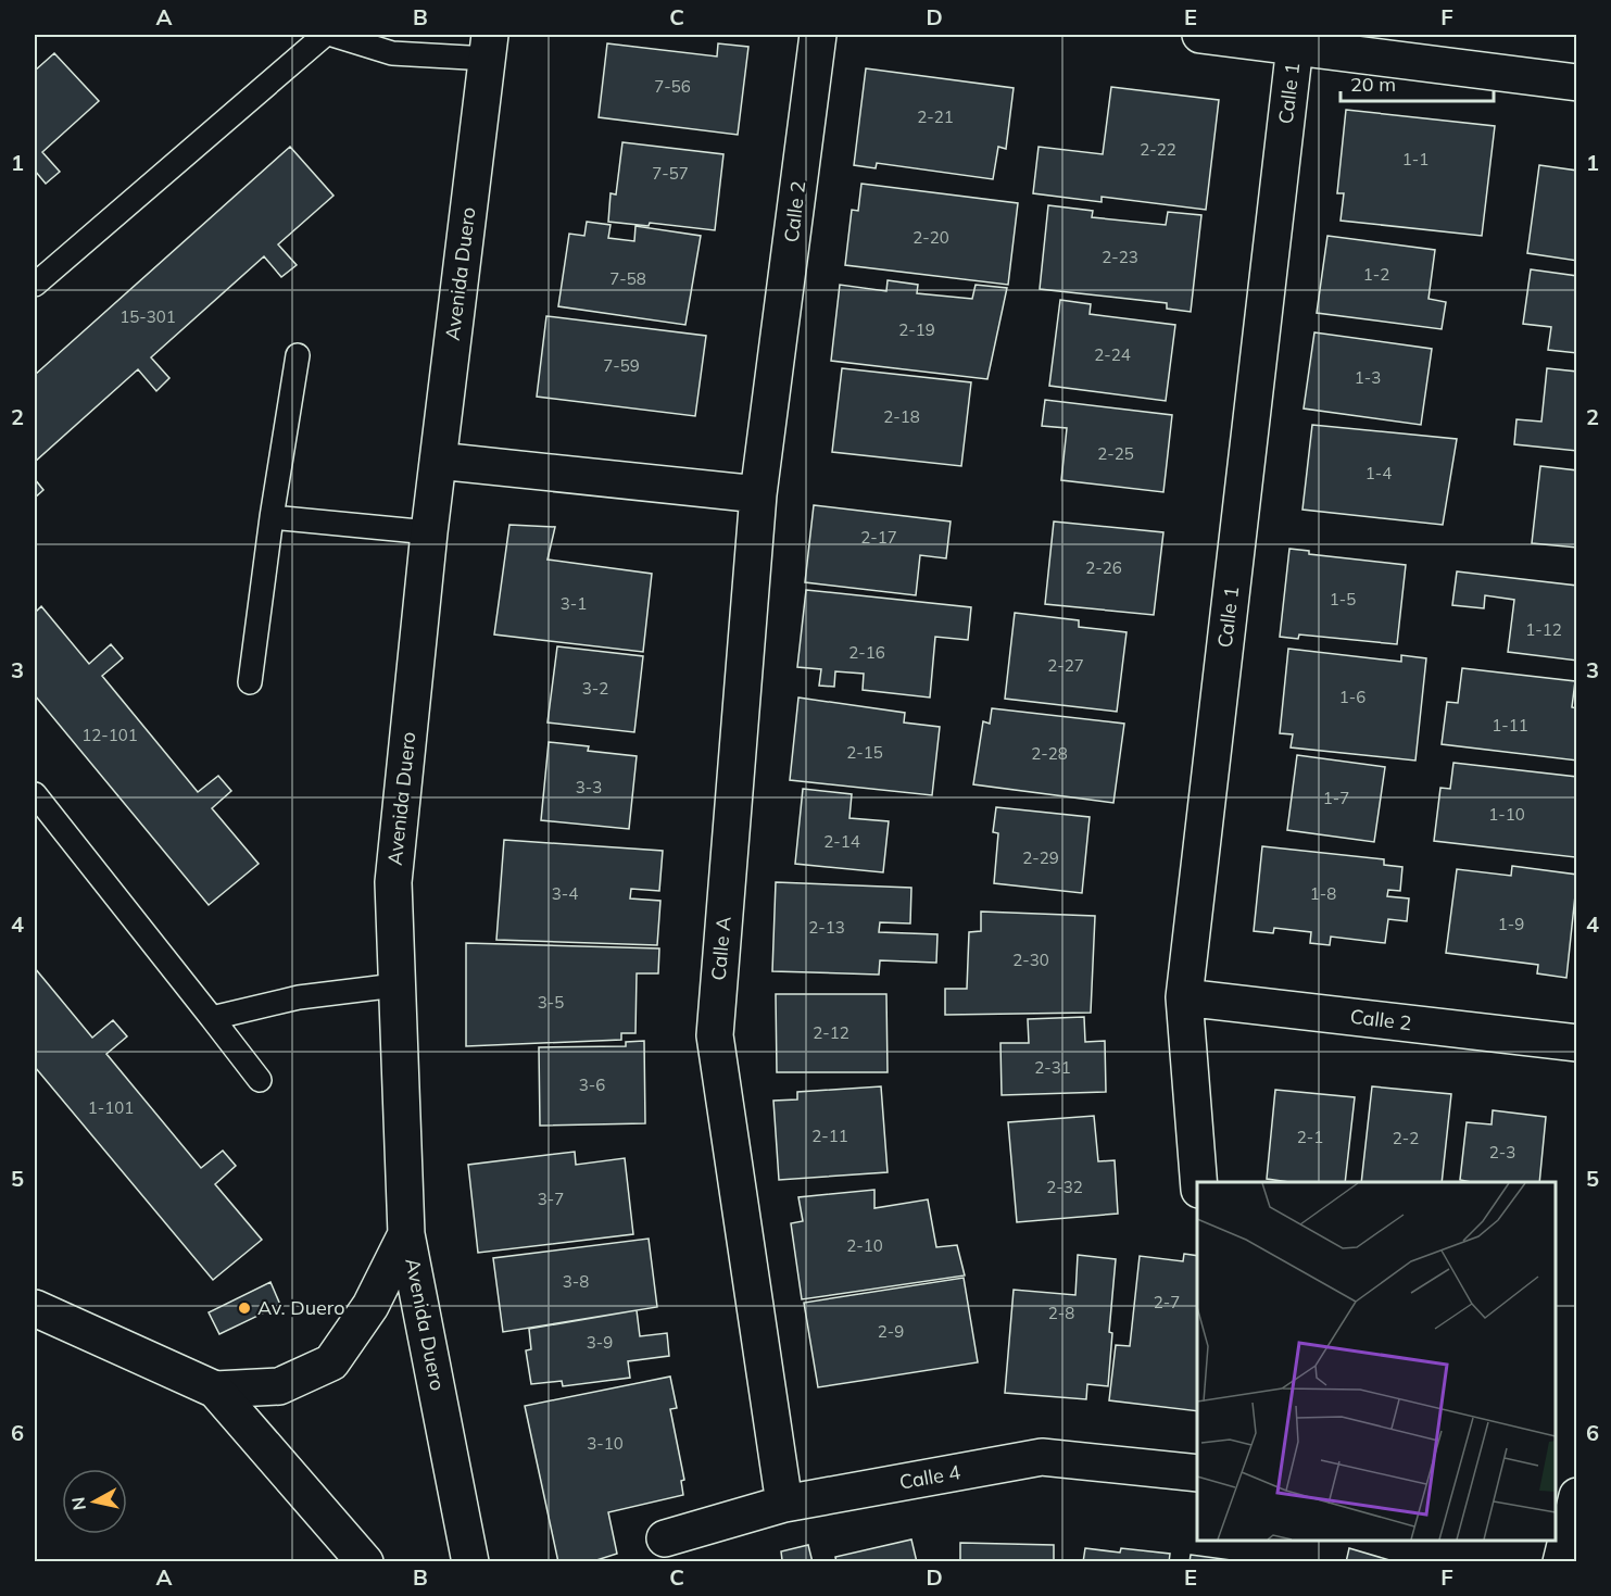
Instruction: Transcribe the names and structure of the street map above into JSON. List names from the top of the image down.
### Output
{
  "streets": {
    "street": [
      "Calle 1",
      "Calle 2",
      "Avenida Duero",
      "Calle A",
      "Calle 4"
    ]
  },
  "crossings": [
    ["Calle 1", "Calle 2"],
    ["Calle 2", "Calle A"],
    ["Calle A", "Calle 4"]
  ],
  "places": ["Av. Duero"],
  "house_numbers": [
    "7-56",
    "2-21",
    "2-22",
    "1-1",
    "7-57",
    "2-20",
    "2-23",
    "1-2",
    "7-58",
    "15-301",
    "2-19",
    "2-24",
    "7-59",
    "1-3",
    "2-18",
    "2-25",
    "1-4",
    "2-17",
    "2-26",
    "1-5",
    "3-1",
    "1-12",
    "2-16",
    "2-27",
    "3-2",
    "1-6",
    "1-11",
    "12-101",
    "2-15",
    "2-28",
    "3-3",
    "1-7",
    "1-10",
    "2-14",
    "2-29",
    "3-4",
    "1-8",
    "1-9",
    "2-13",
    "2-30",
    "3-5",
    "2-12",
    "2-31",
    "3-6",
    "1-101",
    "2-11",
    "2-1",
    "2-2",
    "2-3",
    "2-32",
    "3-7",
    "2-10",
    "3-8",
    "2-7",
    "2-8",
    "2-9",
    "3-9",
    "3-10"
  ],
  "scale_bar": "20 m",
  "north": "left",
  "grid": {
    "columns": [
      "A",
      "B",
      "C",
      "D",
      "E",
      "F"
    ],
    "rows": [
      "1",
      "2",
      "3",
      "4",
      "5",
      "6"
    ]
  }
}
